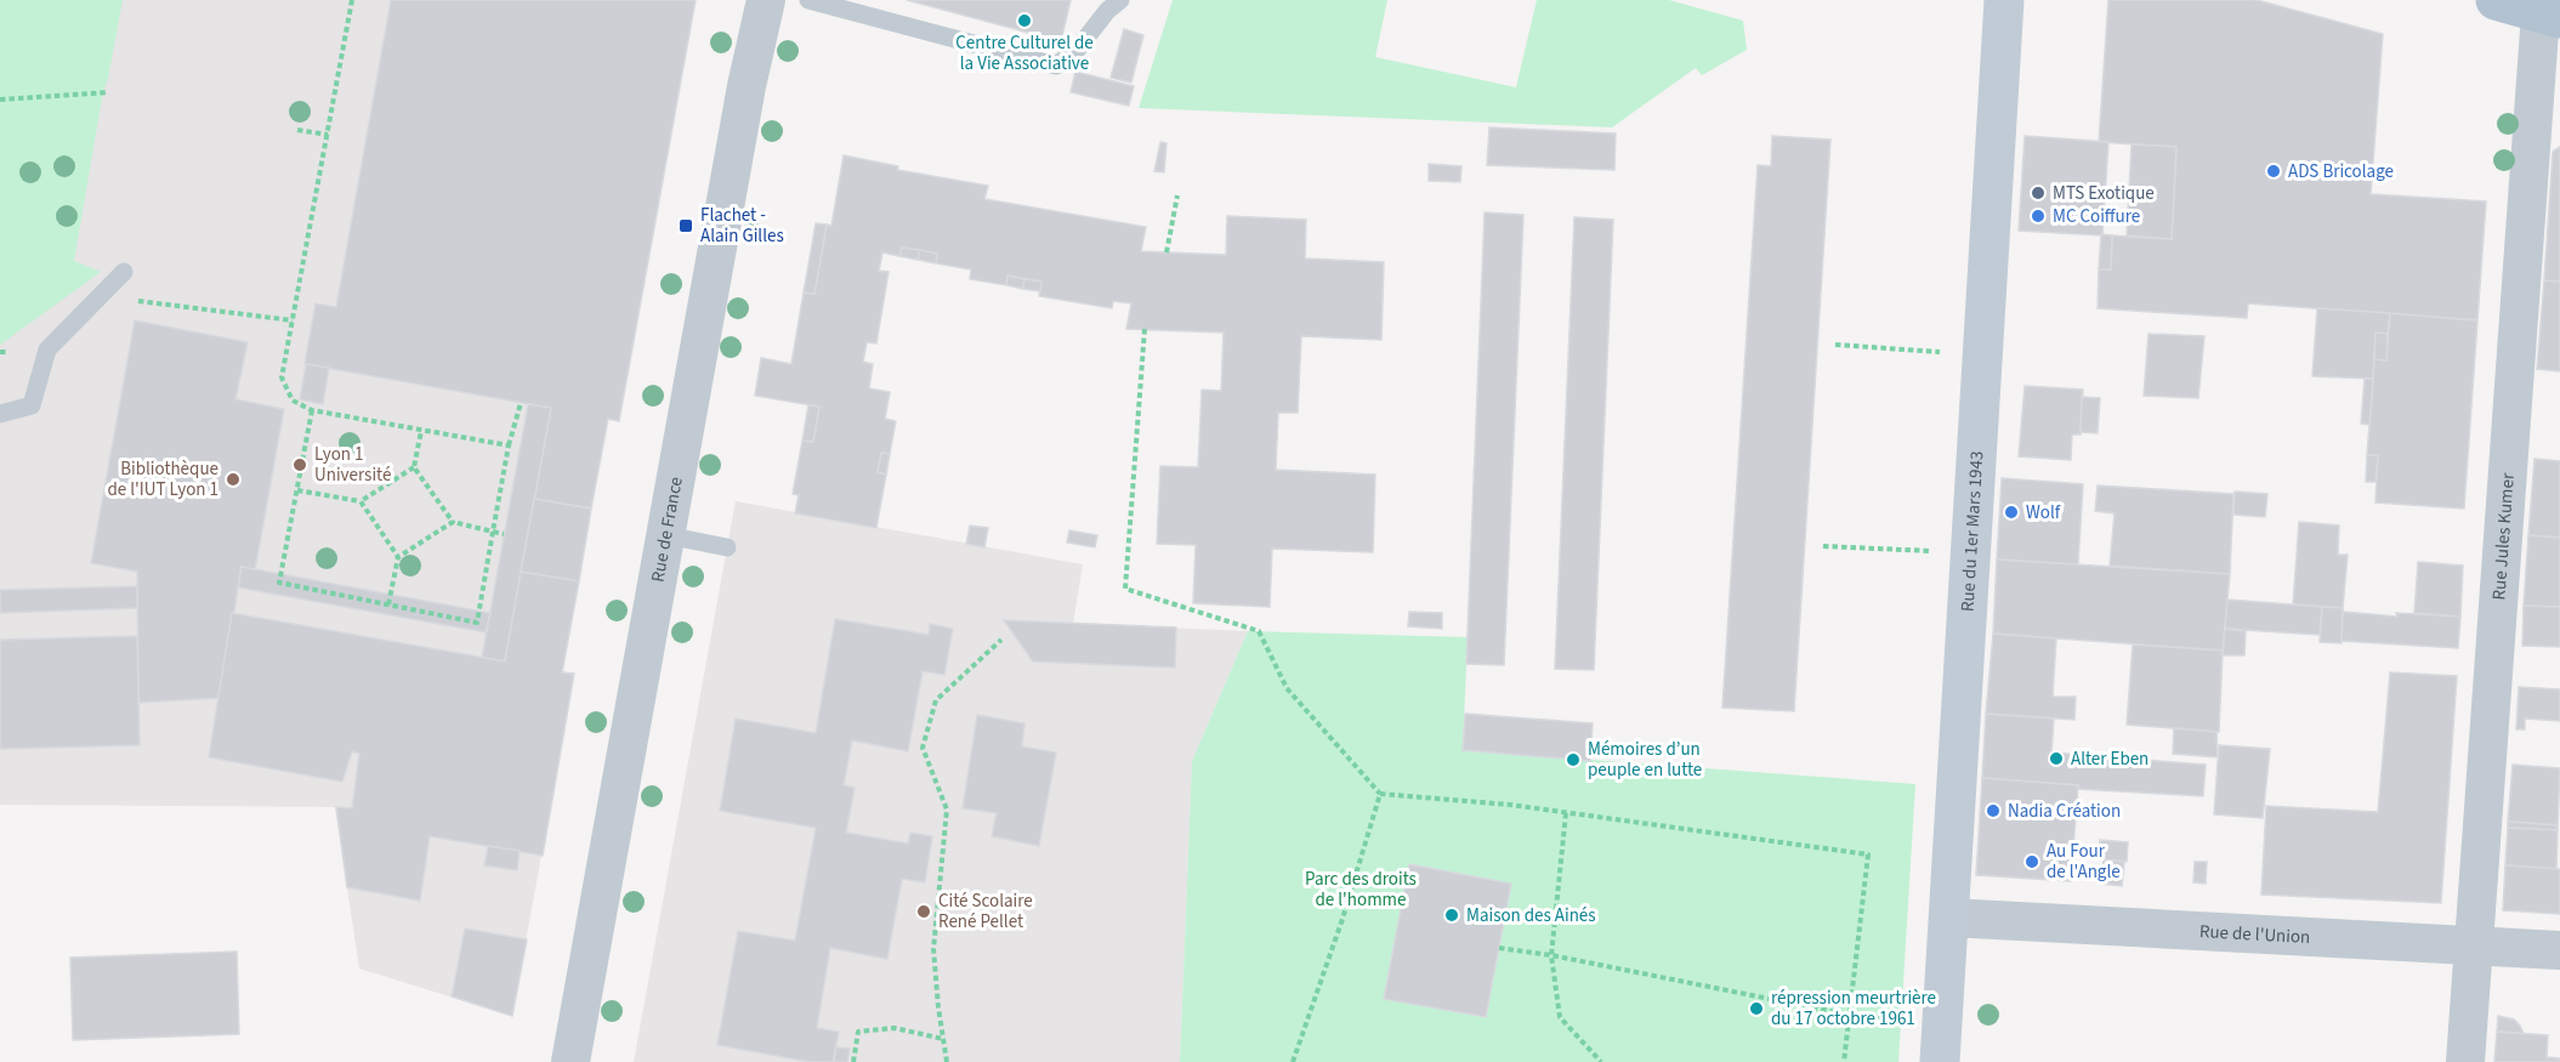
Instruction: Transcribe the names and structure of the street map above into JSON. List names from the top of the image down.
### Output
{
  "streets": {
    "street": [
      "Rue de France",
      "Rue du 1er Mars 1943",
      "Rue Jules Kumer",
      "Rue de l'Union"
    ]
  },
  "crossings": [
    ["Rue du 1er Mars 1943", "Rue de l'Union"],
    ["Rue Jules Kumer", "Rue de l'Union"]
  ],
  "parks": ["Parc des droits de l'homme"],
  "places": {
    "other": [
      "Centre Culturel de la Vie Associative",
      "ADS Bricolage",
      "MTS Exotique",
      "MC Coiffure",
      "Lyon 1 Université",
      "Bibliothèque de l'IUT Lyon 1",
      "Wolf",
      "Alter Eben",
      "Mémoires d’un peuple en lutte",
      "Nadia Création",
      "Au Four de l'Angle",
      "Cité Scolaire René Pellet",
      "Maison des Ainés",
      "répression meurtrière du 17 octobre 1961"
    ],
    "transit": ["Flachet - Alain Gilles"]
  }
}
